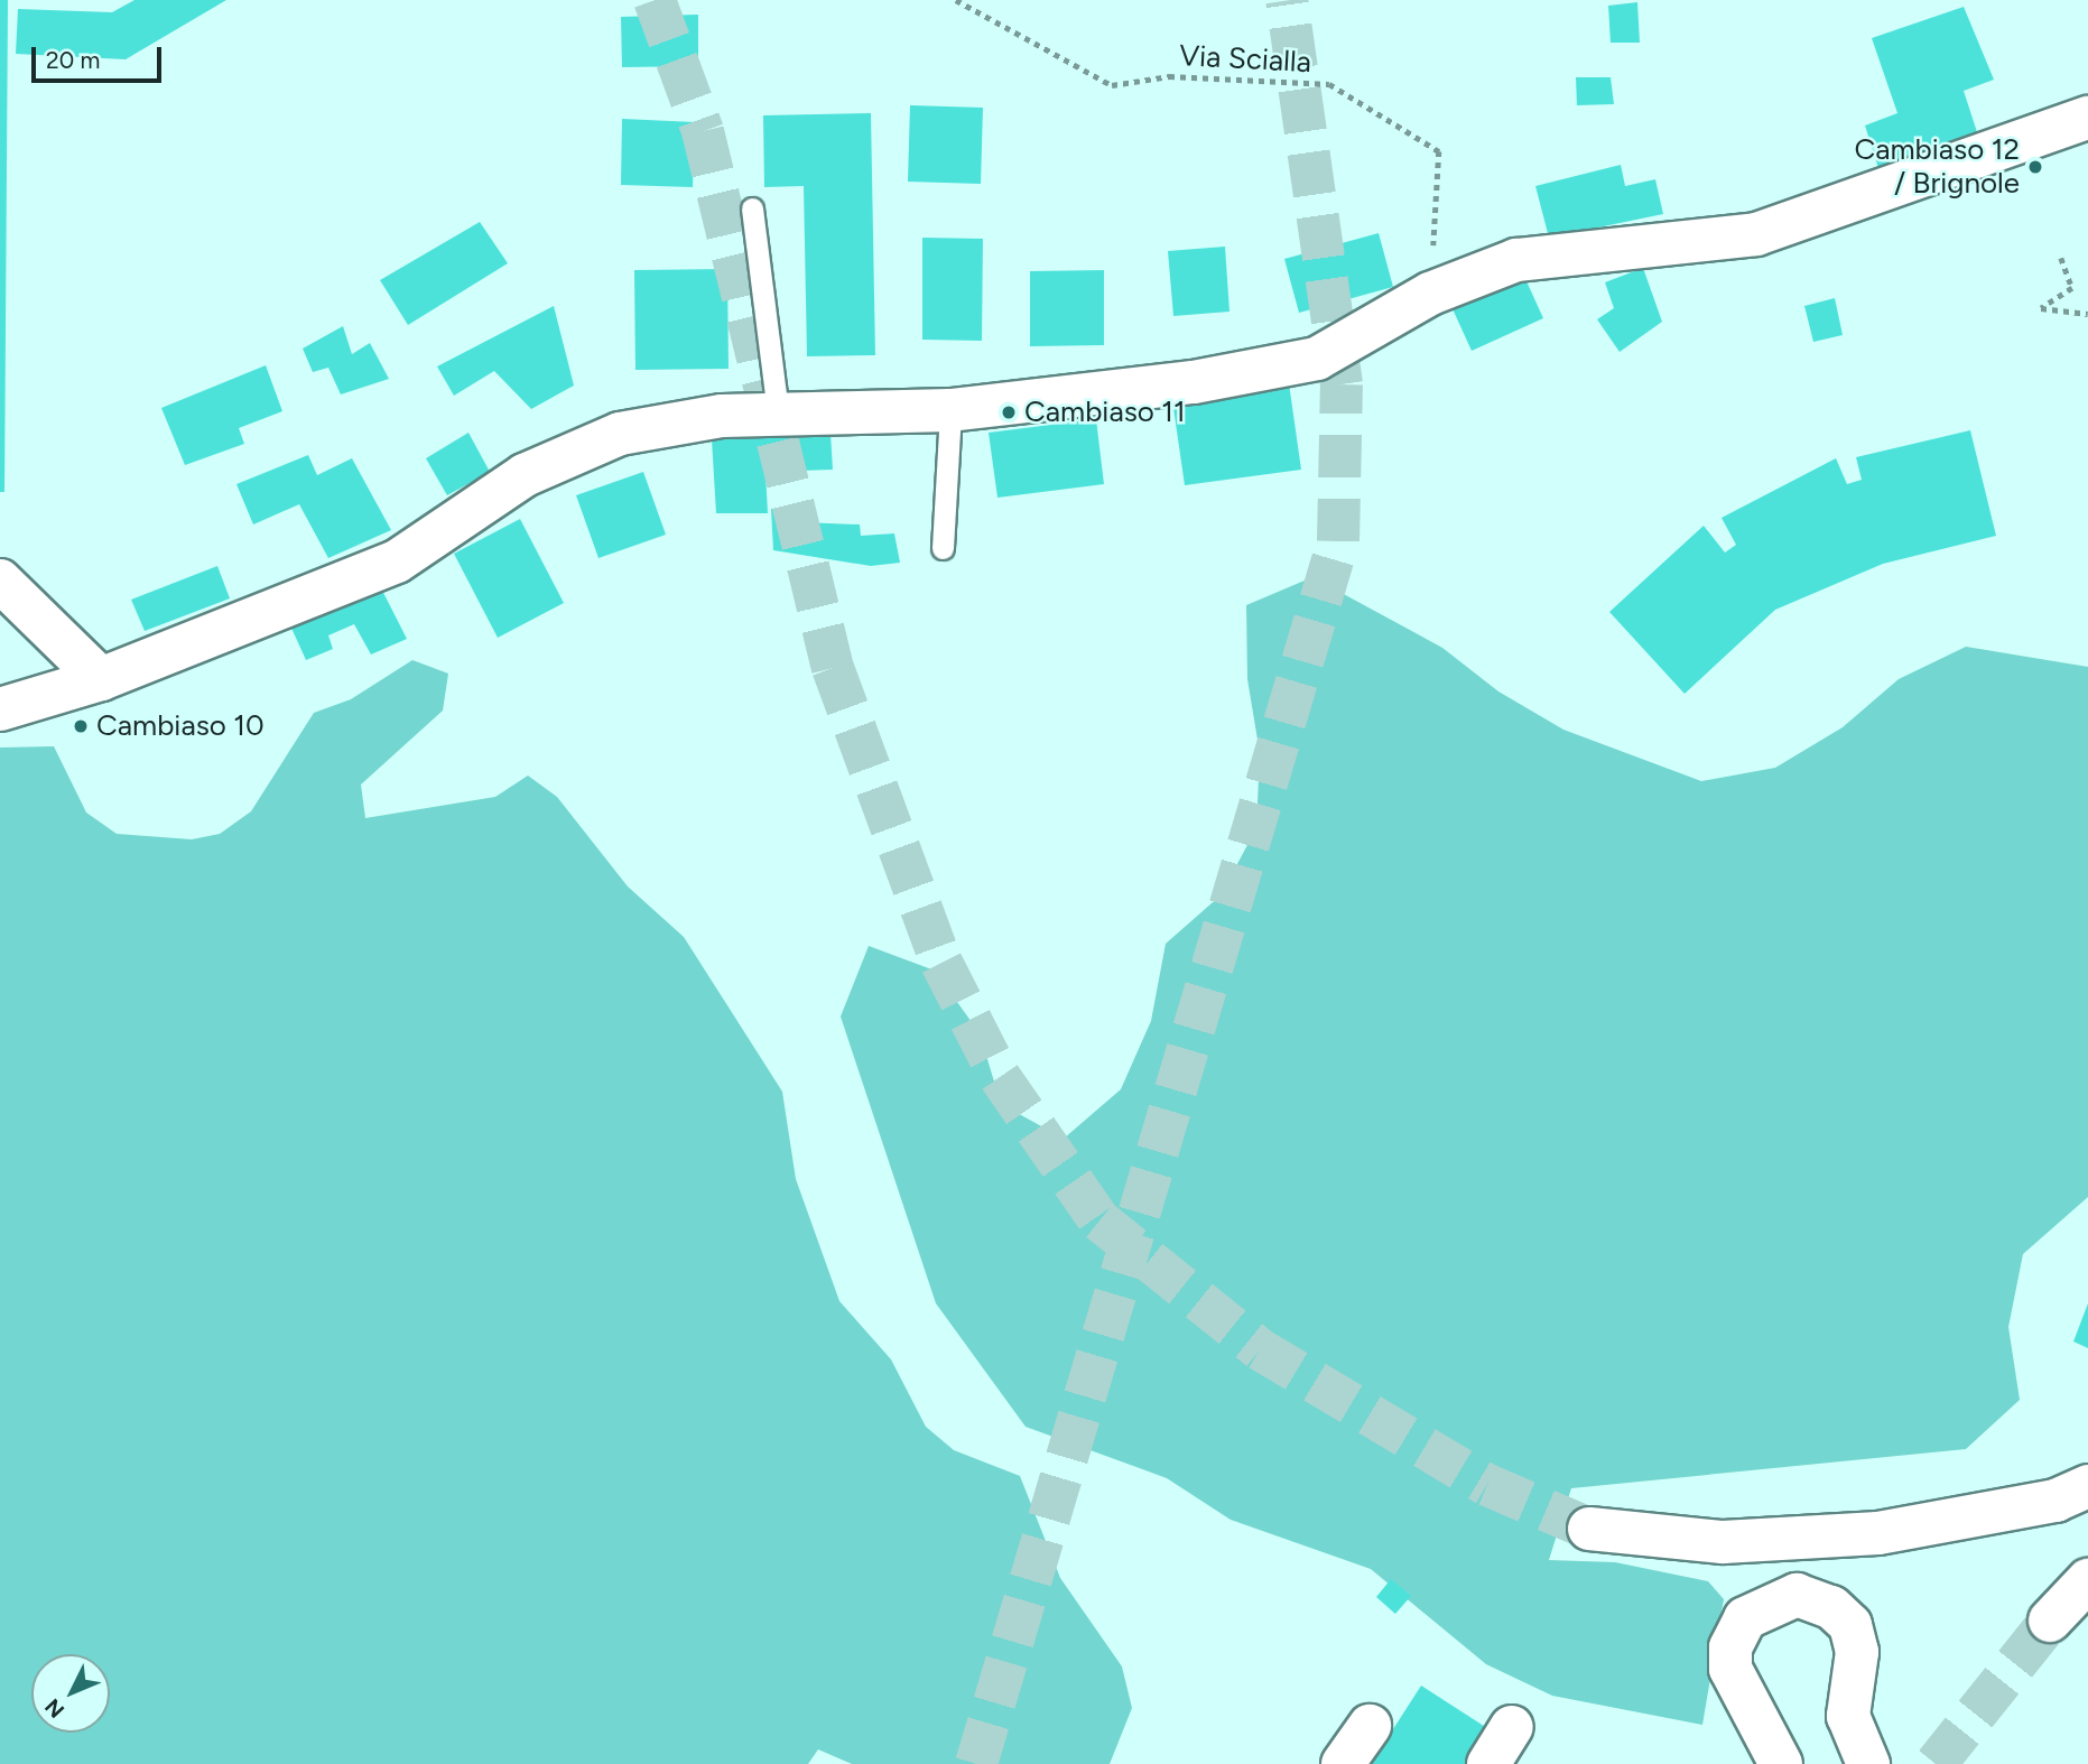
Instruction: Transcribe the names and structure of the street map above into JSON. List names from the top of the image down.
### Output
{
  "streets": {
    "path": ["Via Scialla"]
  },
  "places": ["Cambiaso 12 / Brignole", "Cambiaso 11", "Cambiaso 10"],
  "scale_bar": "20 m",
  "north": "bottom left"
}
